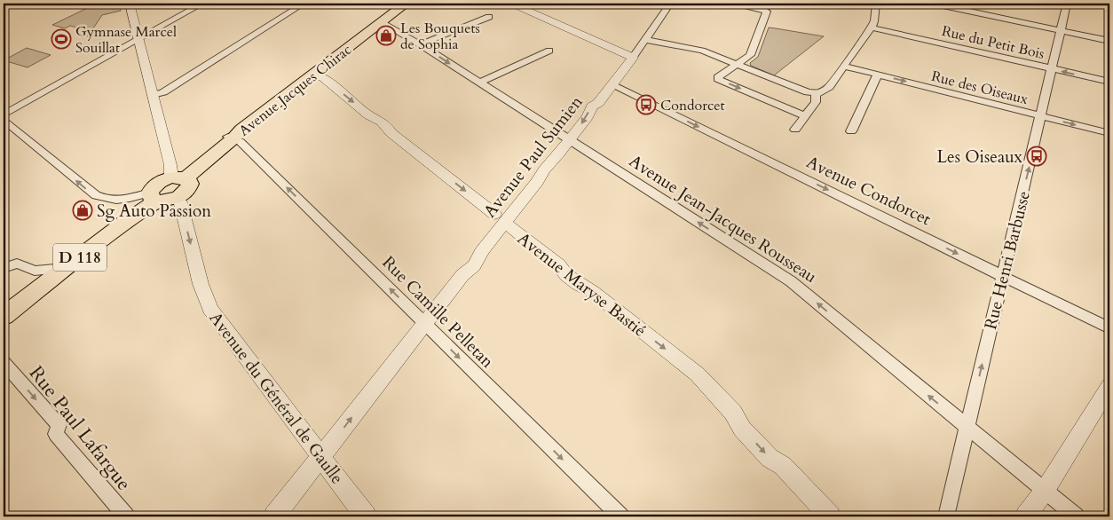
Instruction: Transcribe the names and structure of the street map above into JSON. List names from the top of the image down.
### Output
{
  "streets": {
    "main road": ["Avenue Jacques Chirac", "D 118"],
    "street": [
      "Rue du Petit Bois",
      "Rue des Oiseaux",
      "Avenue Paul Sumien",
      "Avenue Condorcet",
      "Avenue Jean-Jacques Rousseau",
      "Rue Henri Barbusse",
      "Avenue Maryse Bastié",
      "Rue Camille Pelletan",
      "Avenue du Général de Gaulle",
      "Rue Paul Lafargue"
    ]
  },
  "crossings": [
    ["Rue du Petit Bois", "Rue Henri Barbusse"],
    ["Rue des Oiseaux", "Rue Henri Barbusse"],
    ["Avenue Jacques Chirac", "Avenue Jean-Jacques Rousseau"],
    ["Avenue Jacques Chirac", "D 118"],
    ["Avenue Jacques Chirac", "Avenue Maryse Bastié"],
    ["Avenue Jacques Chirac", "Rue Camille Pelletan"],
    ["Avenue Jacques Chirac", "Avenue du Général de Gaulle"],
    ["Avenue Paul Sumien", "Avenue Condorcet"],
    ["Avenue Paul Sumien", "Avenue Jean-Jacques Rousseau"],
    ["Avenue Paul Sumien", "Avenue Maryse Bastié"],
    ["Avenue Paul Sumien", "Rue Camille Pelletan"],
    ["Avenue Paul Sumien", "Avenue du Général de Gaulle"],
    ["Avenue Condorcet", "Rue Henri Barbusse"],
    ["Avenue Jean-Jacques Rousseau", "Rue Henri Barbusse"],
    ["D 118", "Avenue du Général de Gaulle"]
  ],
  "one_way": [
    "Rue Henri Barbusse",
    "Avenue Maryse Bastié",
    "Avenue du Général de Gaulle",
    "Rue Paul Lafargue"
  ],
  "places": {
    "shop": ["Les Bouquets de Sophia", "Sg Auto Passion"],
    "sports": ["Gymnase Marcel Souillat"],
    "bus stop": ["Condorcet", "Les Oiseaux"]
  }
}
